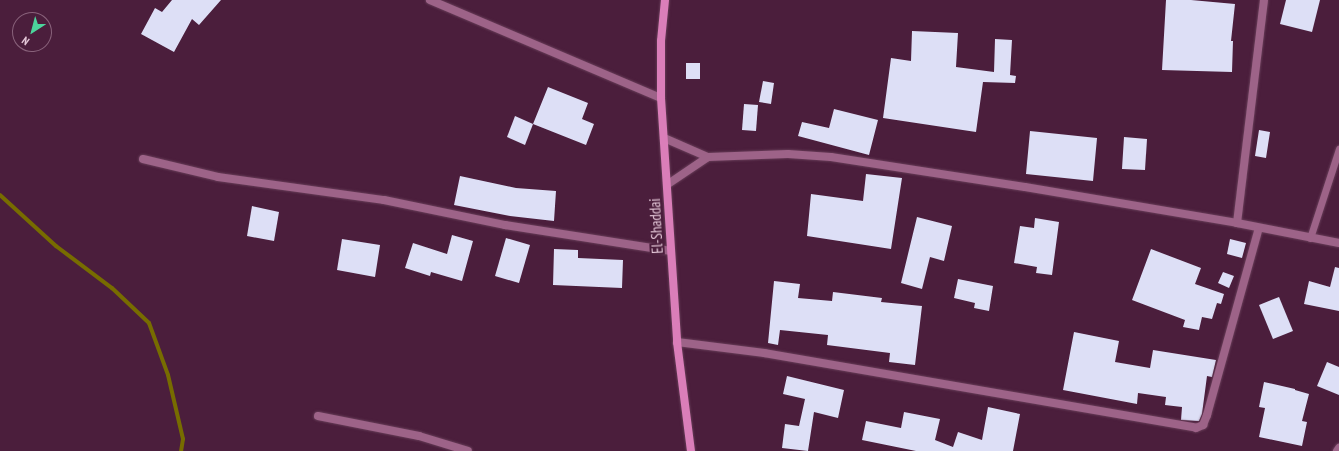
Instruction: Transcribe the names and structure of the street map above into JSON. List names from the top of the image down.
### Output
{
  "streets": {
    "street": ["El-Shaddai"]
  },
  "north": "bottom left"
}
